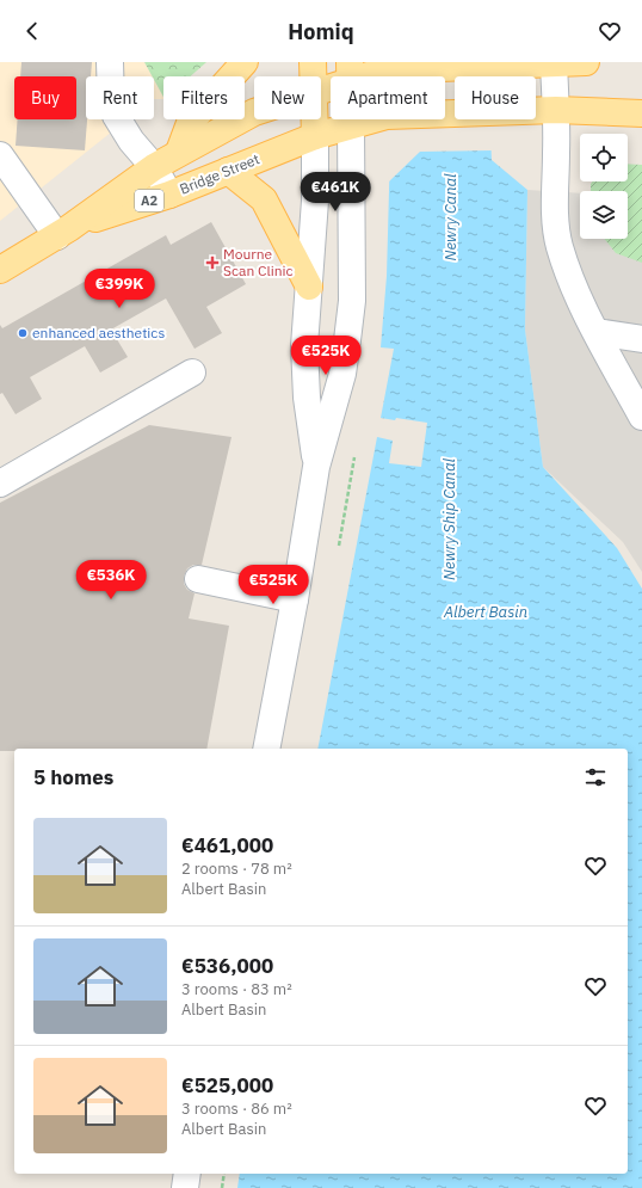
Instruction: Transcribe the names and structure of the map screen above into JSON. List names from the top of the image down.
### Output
{
  "streets": {
    "main road": ["Bridge Street", "A2"]
  },
  "crossings": [
    ["Bridge Street", "A2"]
  ],
  "water": ["Newry Canal", "Newry Ship Canal", "Albert Basin"],
  "places": {
    "health": ["Mourne Scan Clinic"],
    "other": ["enhanced aesthetics"]
  },
  "page": {
    "header": "Homiq",
    "chip": [
      "Buy",
      "Rent",
      "Filters",
      "New",
      "Apartment",
      "House"
    ],
    "price": [
      "€461K",
      "€399K",
      "€525K",
      "€536K",
      "€525K"
    ],
    "heading": "5 homes",
    "list": [
      {
        "name": "€461,000",
        "note": "2 rooms · 78 m² · Albert Basin"
      },
      {
        "name": "€536,000",
        "note": "3 rooms · 83 m² · Albert Basin"
      },
      {
        "name": "€525,000",
        "note": "3 rooms · 86 m² · Albert Basin"
      }
    ]
  }
}
